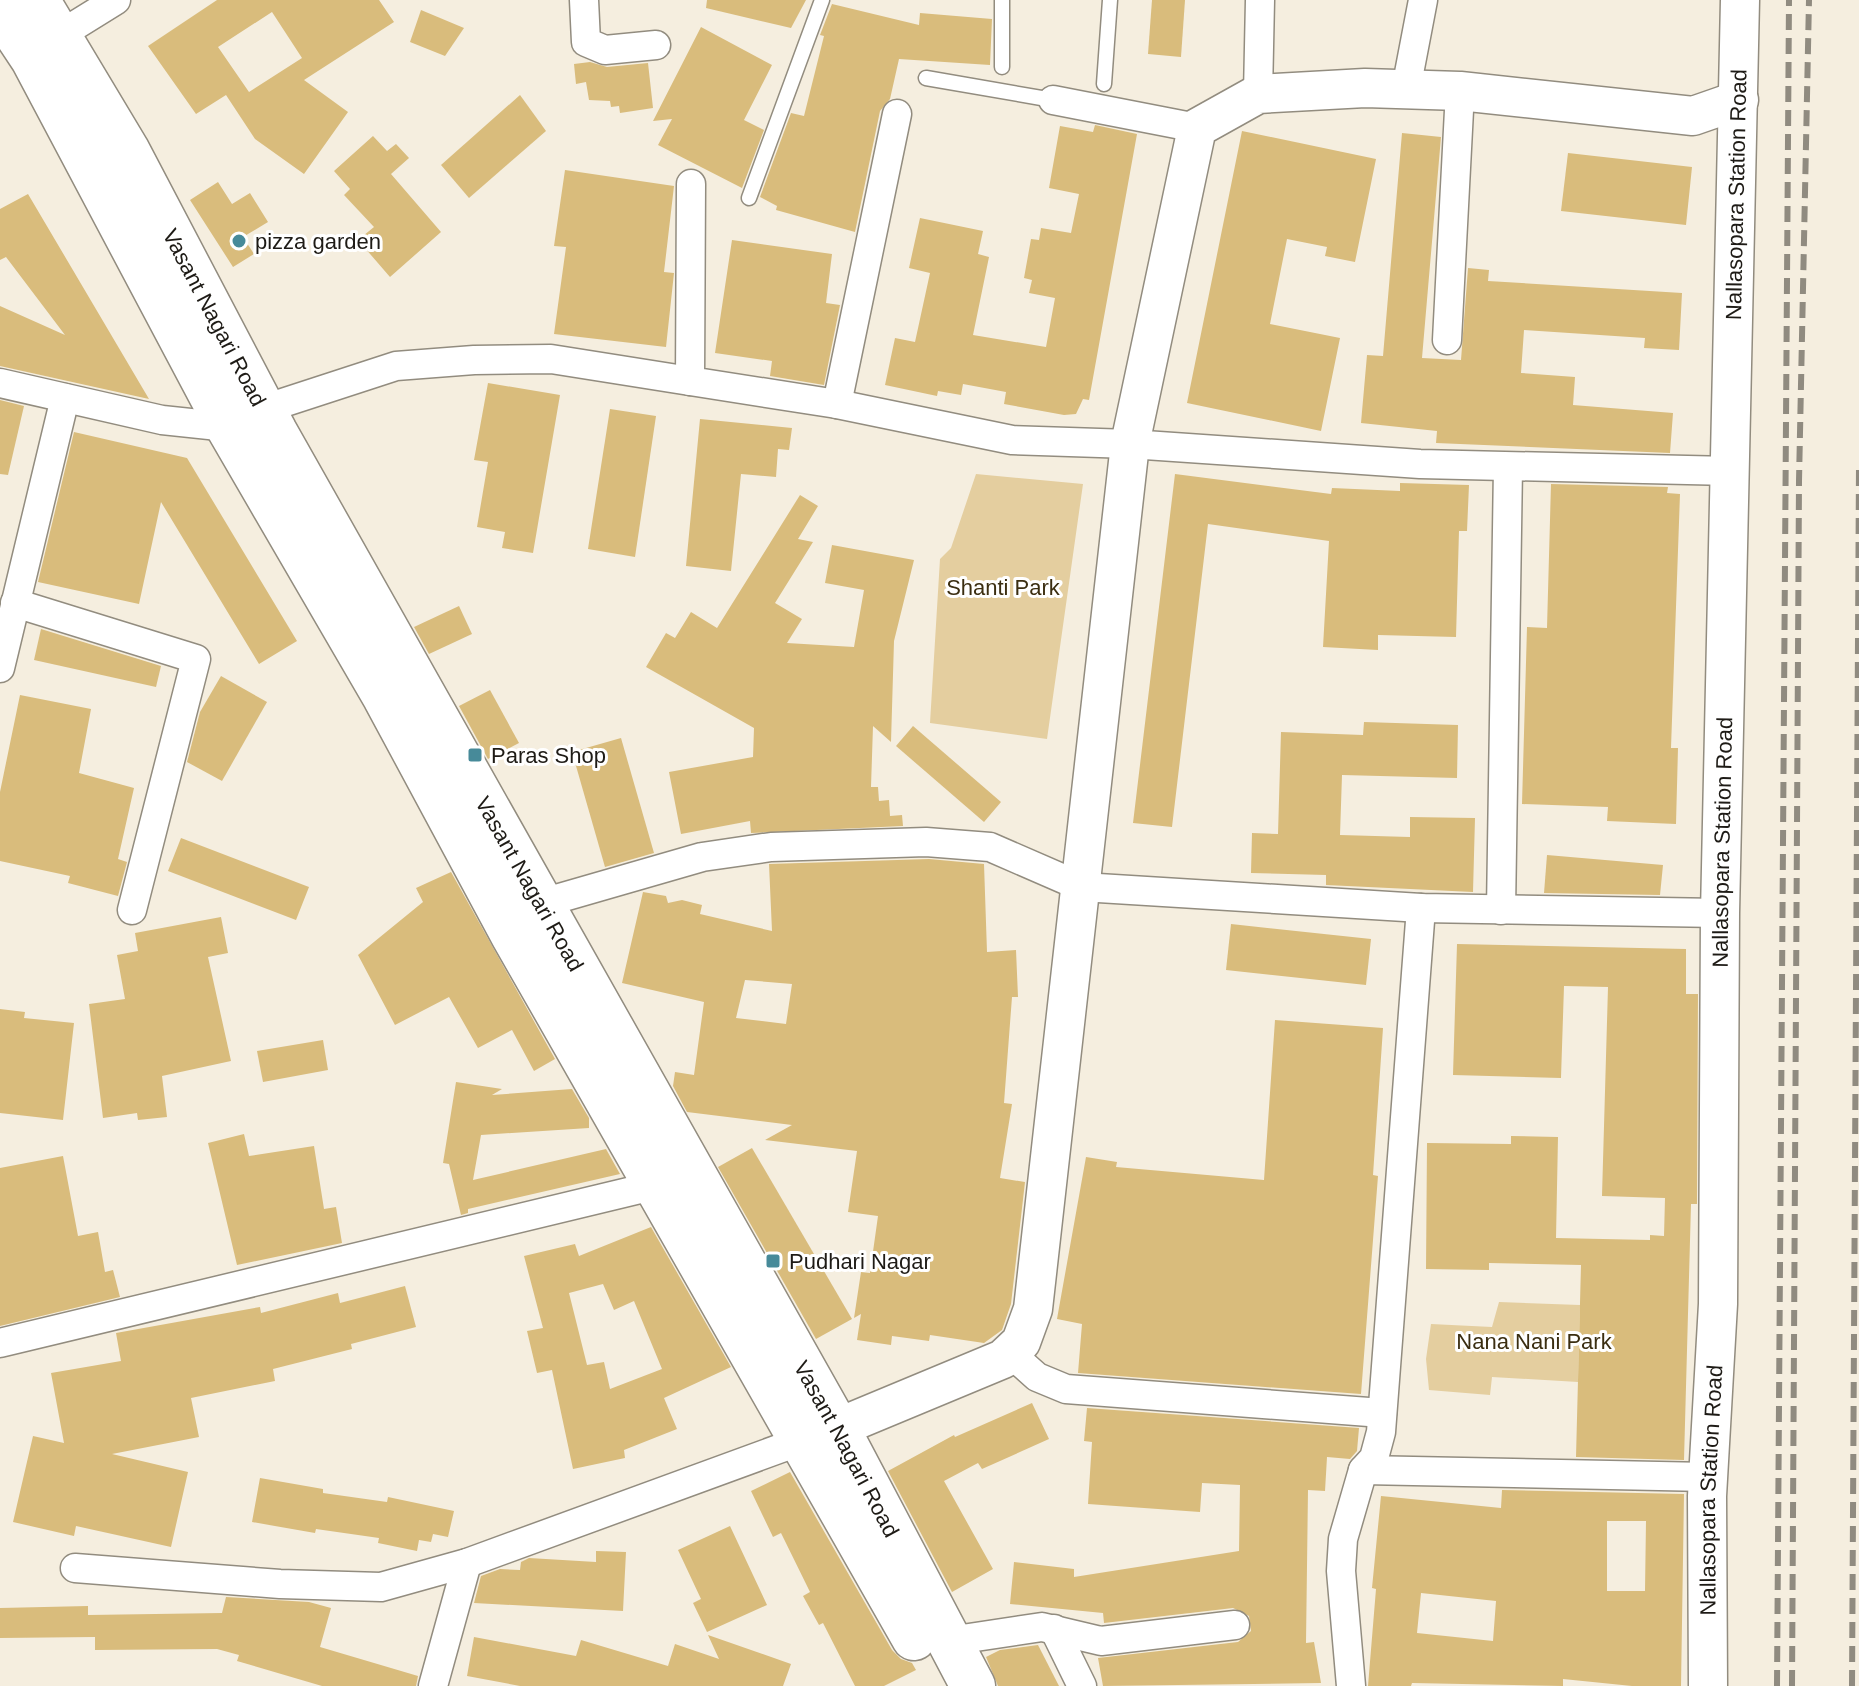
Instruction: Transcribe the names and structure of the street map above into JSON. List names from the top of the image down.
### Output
{
  "streets": {
    "main road": ["Vasant Nagari Road"],
    "street": ["Nallasopara Station Road"]
  },
  "parks": ["Shanti Park", "Nana Nani Park"],
  "places": {
    "other": ["pizza garden"],
    "transit": ["Paras Shop", "Pudhari Nagar"]
  }
}
